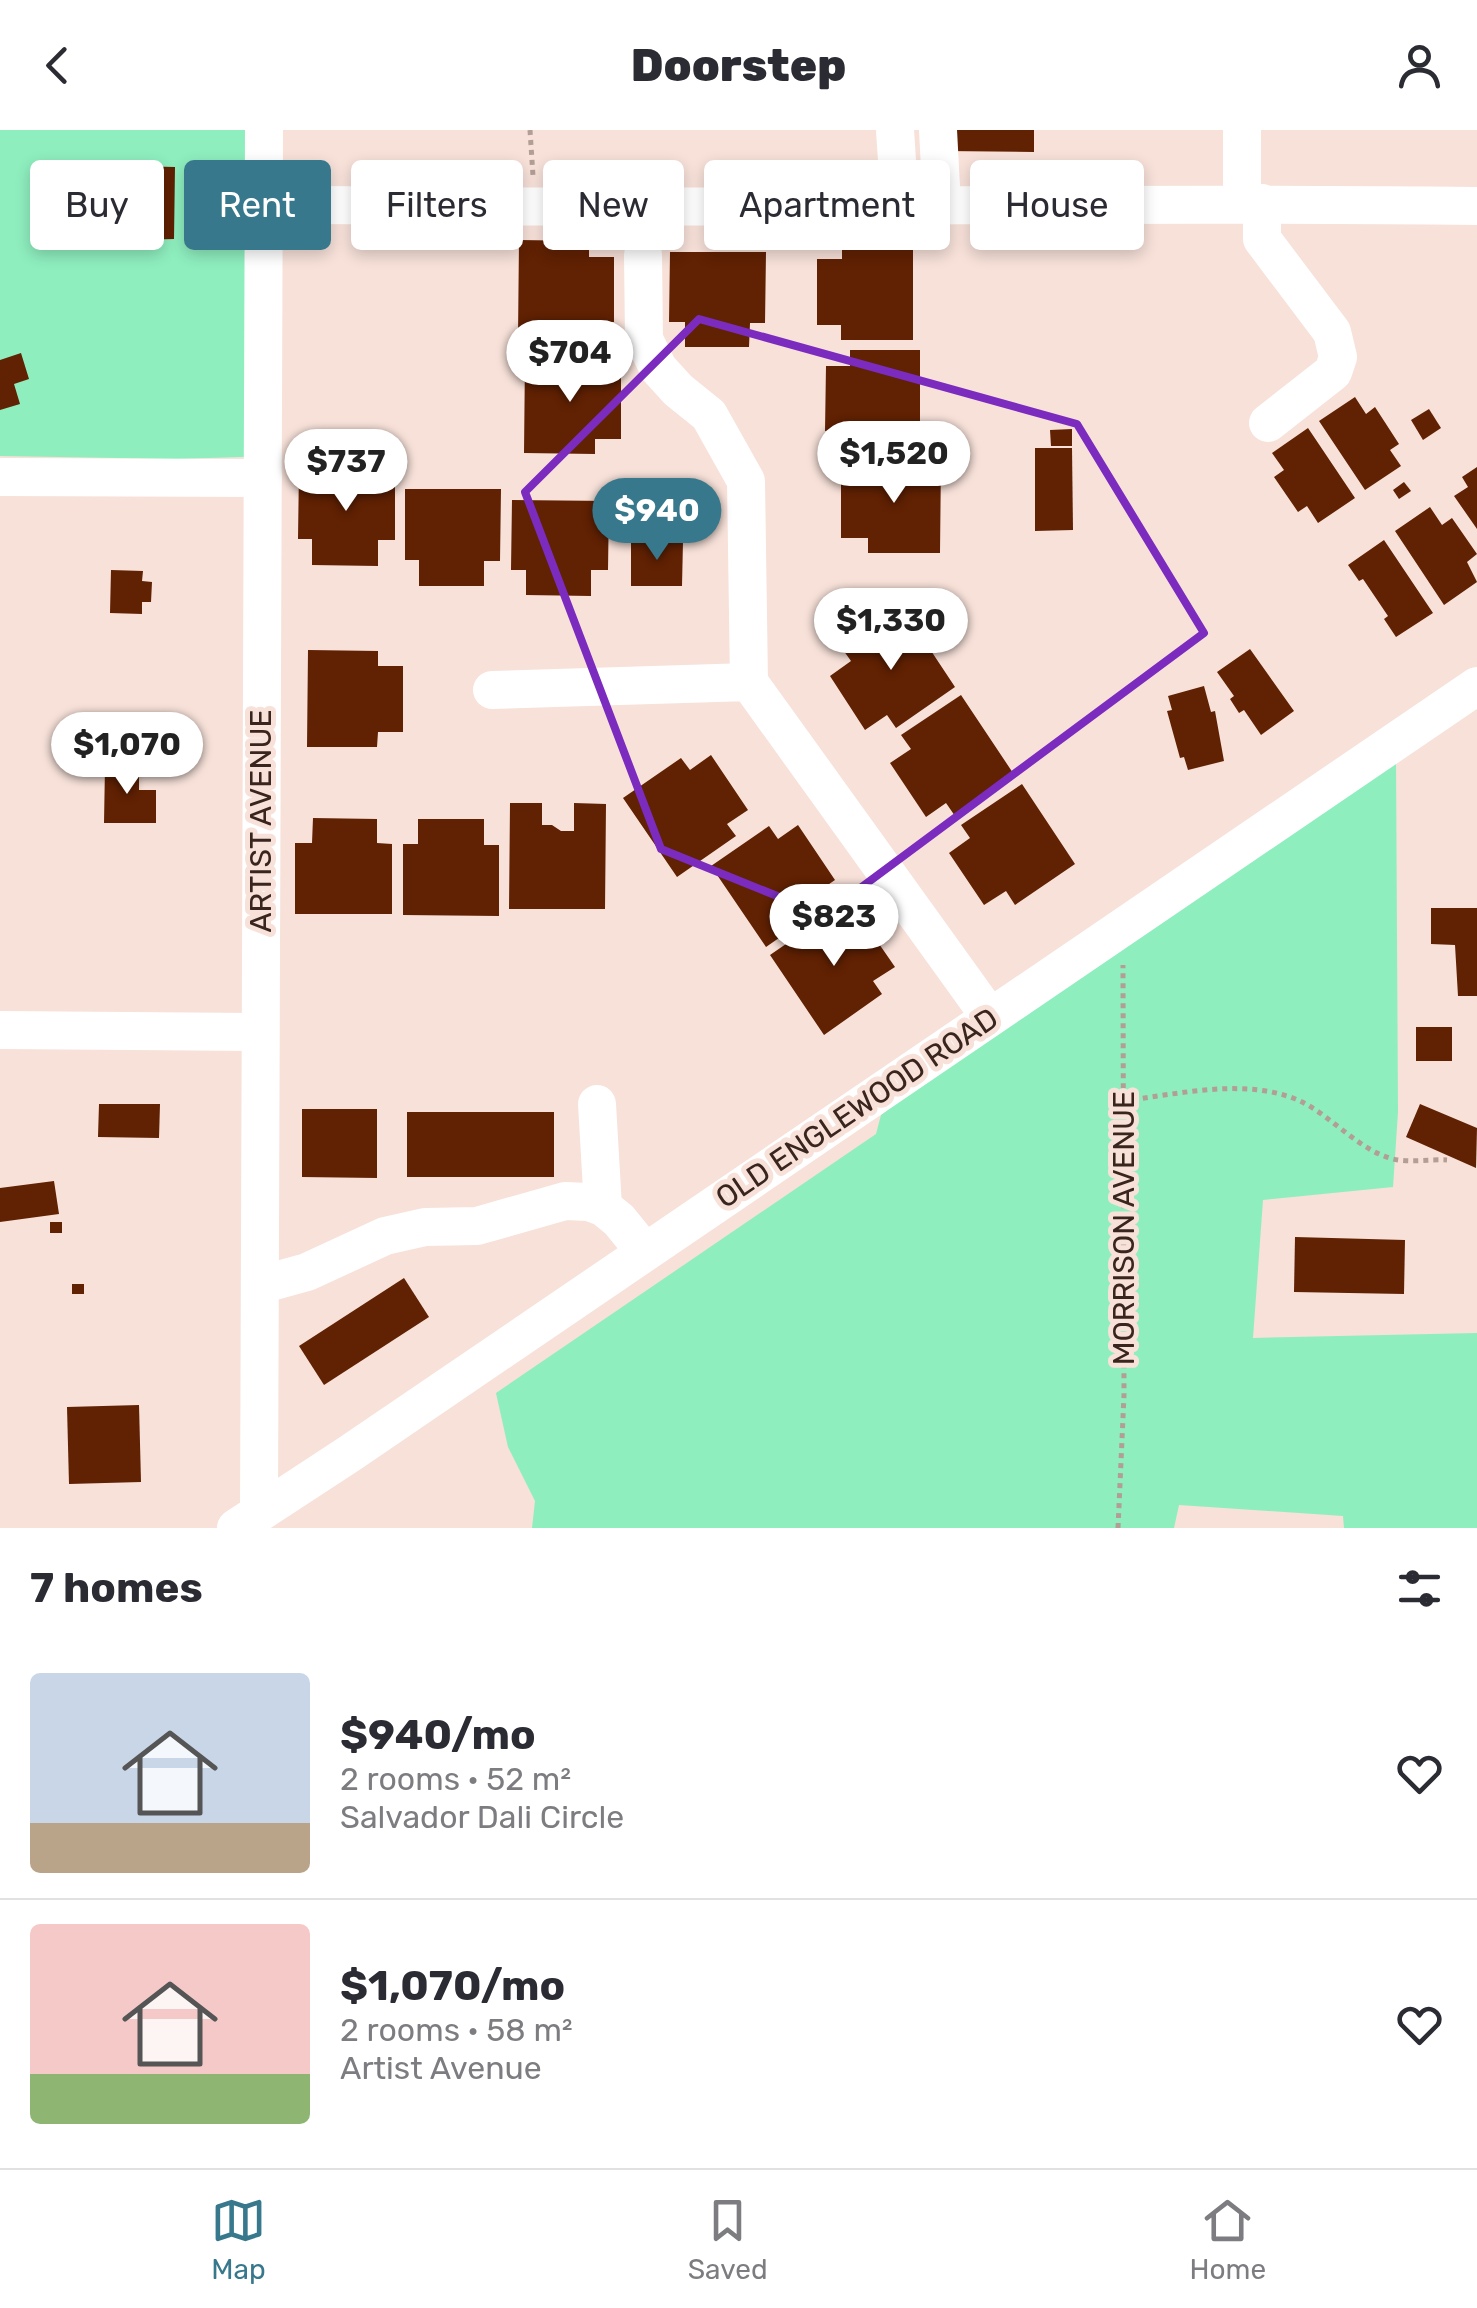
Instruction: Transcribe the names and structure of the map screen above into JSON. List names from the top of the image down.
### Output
{
  "streets": {
    "street": ["ARTIST AVENUE", "OLD ENGLEWOOD ROAD"],
    "path": ["MORRISON AVENUE"]
  },
  "crossings": [
    ["ARTIST AVENUE", "OLD ENGLEWOOD ROAD"],
    ["OLD ENGLEWOOD ROAD", "MORRISON AVENUE"]
  ],
  "page": {
    "header": "Doorstep",
    "chip": [
      "Buy",
      "Rent",
      "Filters",
      "New",
      "Apartment",
      "House"
    ],
    "price": [
      "$704",
      "$1,520",
      "$737",
      "$940",
      "$1,330",
      "$1,070",
      "$823"
    ],
    "heading": "7 homes",
    "list": [
      {
        "name": "$940/mo",
        "note": "2 rooms · 52 m² · Salvador Dali Circle"
      },
      {
        "name": "$1,070/mo",
        "note": "2 rooms · 58 m² · Artist Avenue"
      }
    ],
    "tabs": ["Map", "Saved", "Home"]
  }
}
